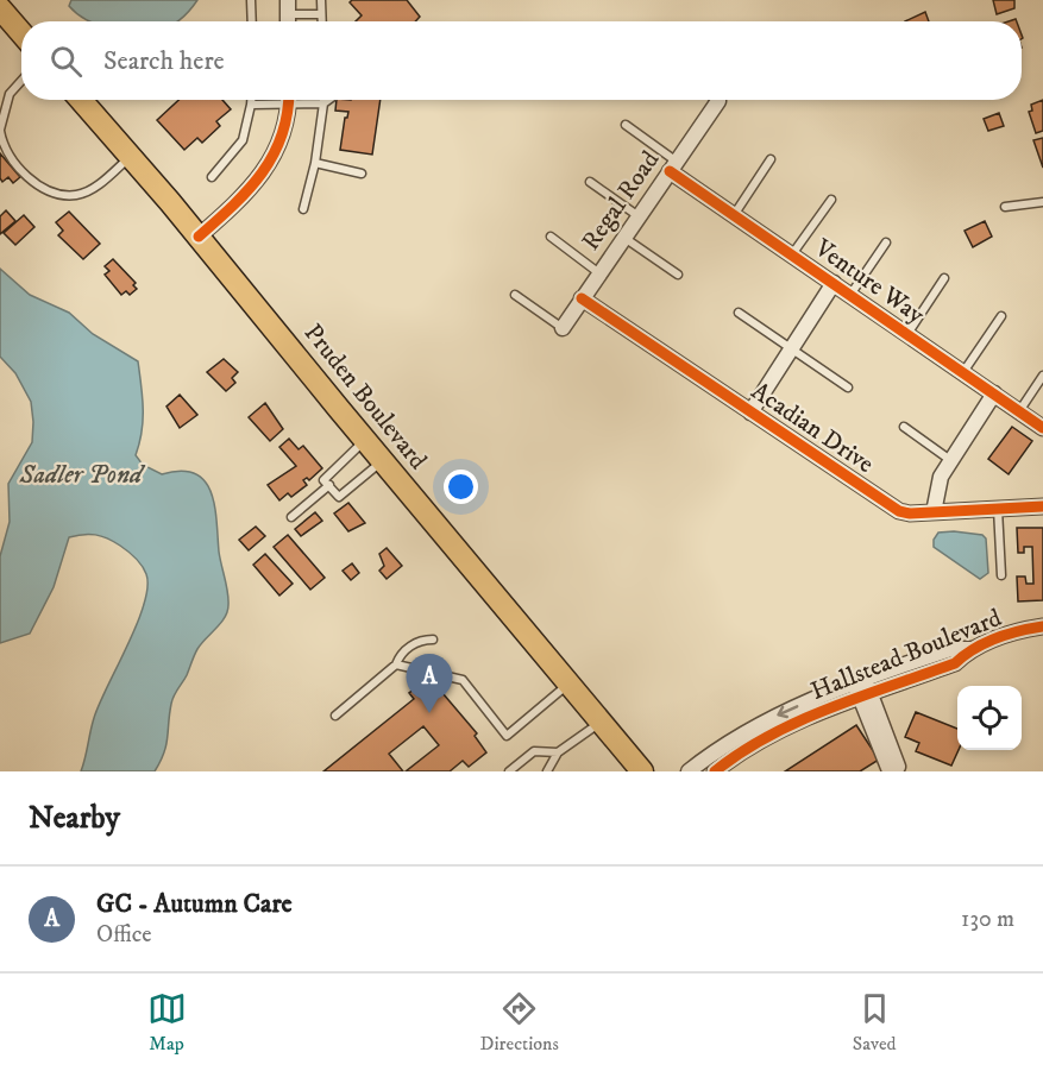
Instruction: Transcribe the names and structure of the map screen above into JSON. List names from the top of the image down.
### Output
{
  "streets": {
    "main road": ["Pruden Boulevard"],
    "street": [
      "Regal Road",
      "Venture Way",
      "Acadian Drive",
      "Hallstead Boulevard"
    ]
  },
  "crossings": [
    ["Regal Road", "Venture Way"],
    ["Regal Road", "Acadian Drive"]
  ],
  "water": ["Sadler Pond"],
  "page": {
    "search": "Search here",
    "pins": "A",
    "heading": "Nearby",
    "list": [
      {
        "mark": "A",
        "name": "GC - Autumn Care",
        "note": "Office",
        "value": "130 m"
      }
    ],
    "nav": ["Map", "Directions", "Saved"]
  }
}
